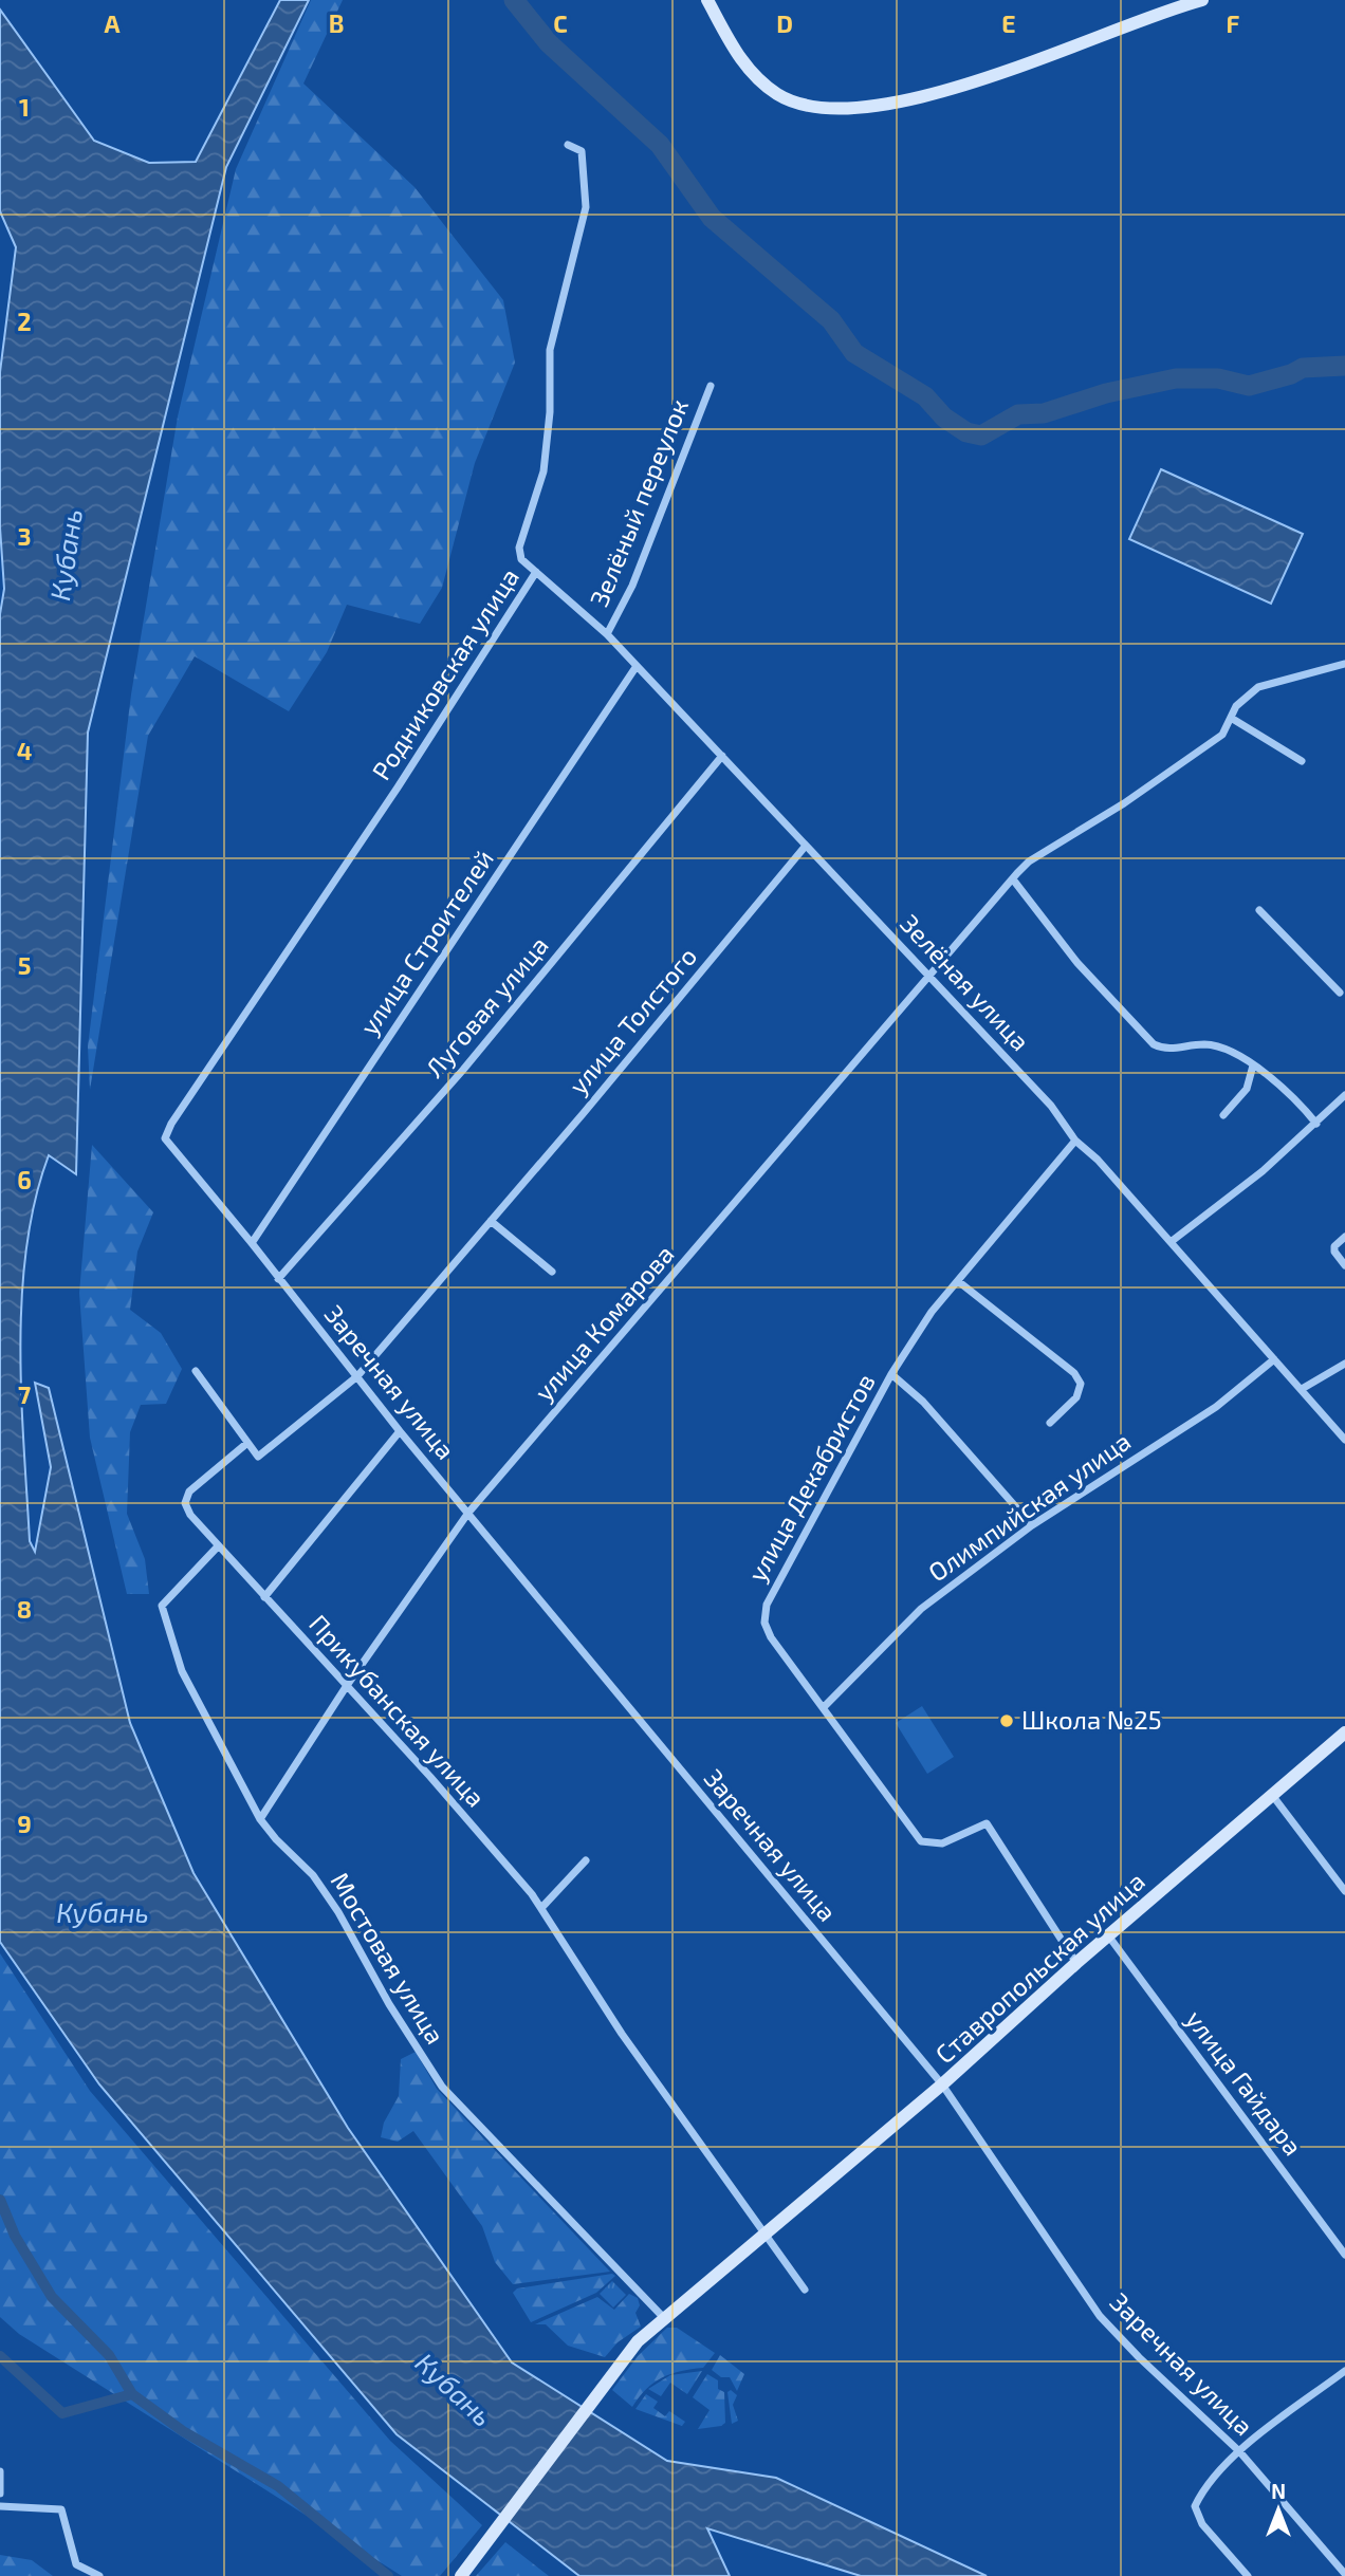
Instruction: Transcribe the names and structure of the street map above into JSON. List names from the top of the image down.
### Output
{
  "streets": {
    "main road": ["Ставропольская улица"],
    "street": [
      "Зелёный переулок",
      "Родниковская улица",
      "улица Строителей",
      "Зелёная улица",
      "Луговая улица",
      "улица Толстого",
      "улица Комарова",
      "Заречная улица",
      "улица Декабристов",
      "Олимпийская улица",
      "Прикубанская улица",
      "Мостовая улица",
      "улица Гайдара"
    ]
  },
  "crossings": [
    ["Зелёный переулок", "Зелёная улица"],
    ["Родниковская улица", "Зелёная улица"],
    ["Родниковская улица", "Заречная улица"],
    ["улица Строителей", "Зелёная улица"],
    ["улица Строителей", "Заречная улица"],
    ["Зелёная улица", "Луговая улица"],
    ["Зелёная улица", "улица Толстого"],
    ["Зелёная улица", "улица Комарова"],
    ["Зелёная улица", "улица Декабристов"],
    ["Зелёная улица", "Олимпийская улица"],
    ["Луговая улица", "Заречная улица"],
    ["улица Толстого", "Заречная улица"],
    ["улица Толстого", "Прикубанская улица"],
    ["улица Комарова", "Заречная улица"],
    ["улица Комарова", "Прикубанская улица"],
    ["улица Комарова", "Мостовая улица"],
    ["Заречная улица", "Ставропольская улица"],
    ["улица Декабристов", "Олимпийская улица"],
    ["улица Декабристов", "Ставропольская улица"],
    ["Прикубанская улица", "Мостовая улица"],
    ["Прикубанская улица", "Ставропольская улица"],
    ["Мостовая улица", "Ставропольская улица"],
    ["Ставропольская улица", "улица Гайдара"]
  ],
  "water": ["Кубань"],
  "places": ["Школа №25"],
  "north": "top",
  "grid": {
    "columns": [
      "A",
      "B",
      "C",
      "D",
      "E",
      "F"
    ],
    "rows": [
      "1",
      "2",
      "3",
      "4",
      "5",
      "6",
      "7",
      "8",
      "9"
    ]
  }
}
